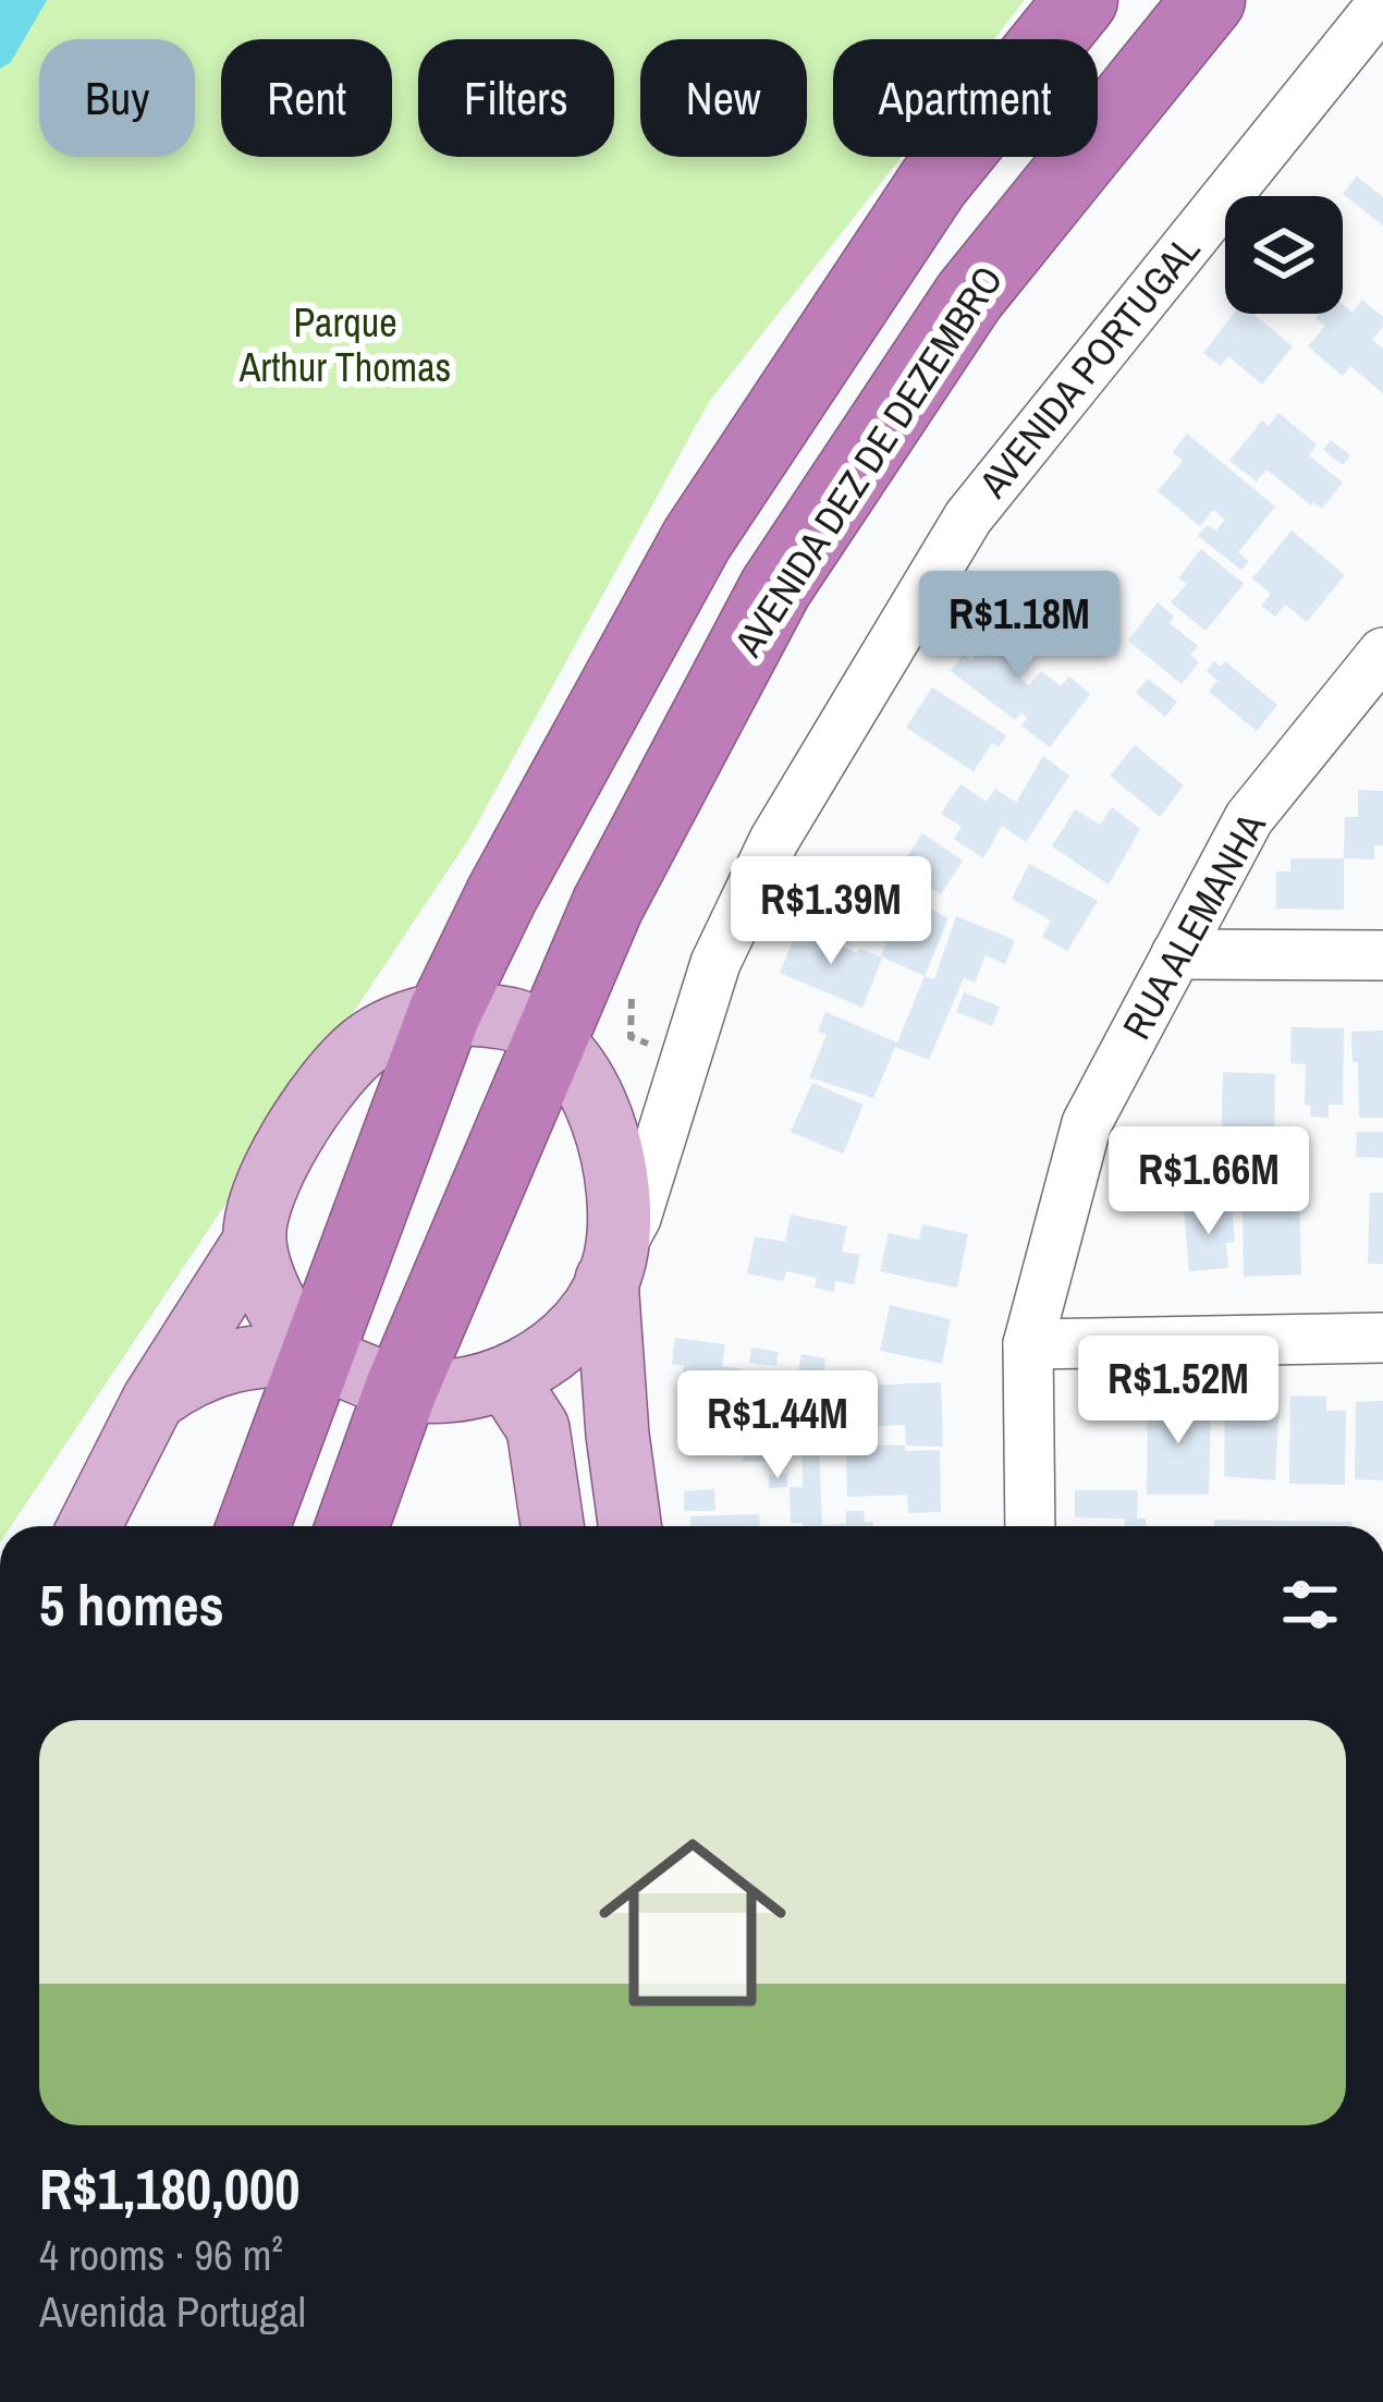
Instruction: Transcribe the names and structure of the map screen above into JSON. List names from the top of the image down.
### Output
{
  "streets": {
    "highway": ["AVENIDA DEZ DE DEZEMBRO"],
    "main road": ["AVENIDA PORTUGAL"],
    "street": ["RUA ALEMANHA"]
  },
  "parks": ["Parque Arthur Thomas"],
  "page": {
    "chip": [
      "Buy",
      "Rent",
      "Filters",
      "New",
      "Apartment"
    ],
    "price": [
      "R$1.18M",
      "R$1.39M",
      "R$1.66M",
      "R$1.52M",
      "R$1.44M"
    ],
    "heading": "5 homes",
    "list": [
      {
        "name": "R$1,180,000",
        "note": "4 rooms · 96 m² · Avenida Portugal"
      }
    ]
  }
}
